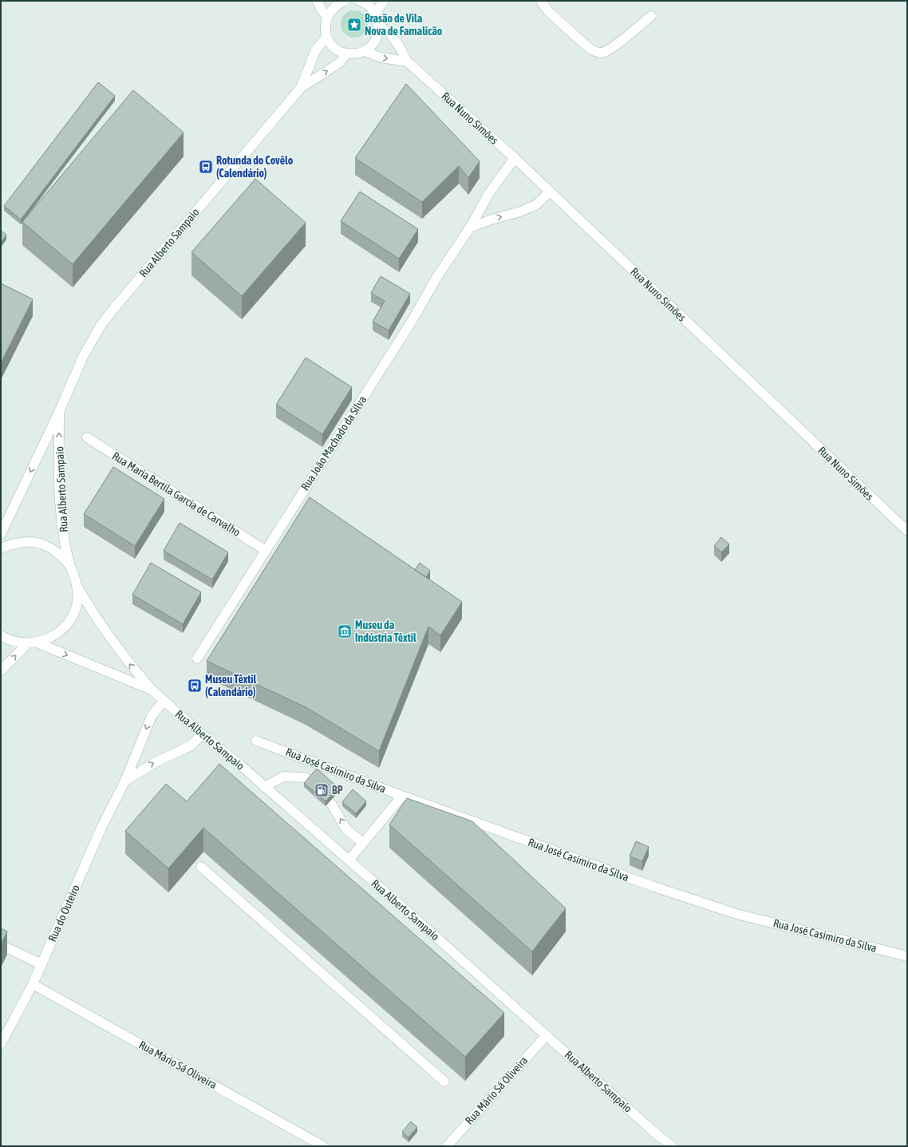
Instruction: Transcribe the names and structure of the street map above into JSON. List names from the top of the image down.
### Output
{
  "streets": {
    "street": [
      "Rua Nuno Simões",
      "Rua Alberto Sampaio",
      "Rua João Machado da Silva",
      "Rua Maria Bertila Garcia de Carvalho",
      "Rua José Casimiro da Silva",
      "Rua do Outeiro",
      "Rua Mário Sá Oliveira"
    ]
  },
  "crossings": [
    ["Rua Nuno Simões", "Rua João Machado da Silva"],
    ["Rua Alberto Sampaio", "Rua do Outeiro"],
    ["Rua Alberto Sampaio", "Rua Mário Sá Oliveira"],
    ["Rua João Machado da Silva", "Rua Maria Bertila Garcia de Carvalho"],
    ["Rua do Outeiro", "Rua Mário Sá Oliveira"]
  ],
  "places": {
    "place": ["Brasão de Vila Nova de Famalicão"],
    "bus stop": ["Rotunda do Covêlo (Calendário)", "Museu Têxtil (Calendário)"],
    "museum": ["Museu da Indústria Têxtil"],
    "fuel station": ["BP"]
  }
}
